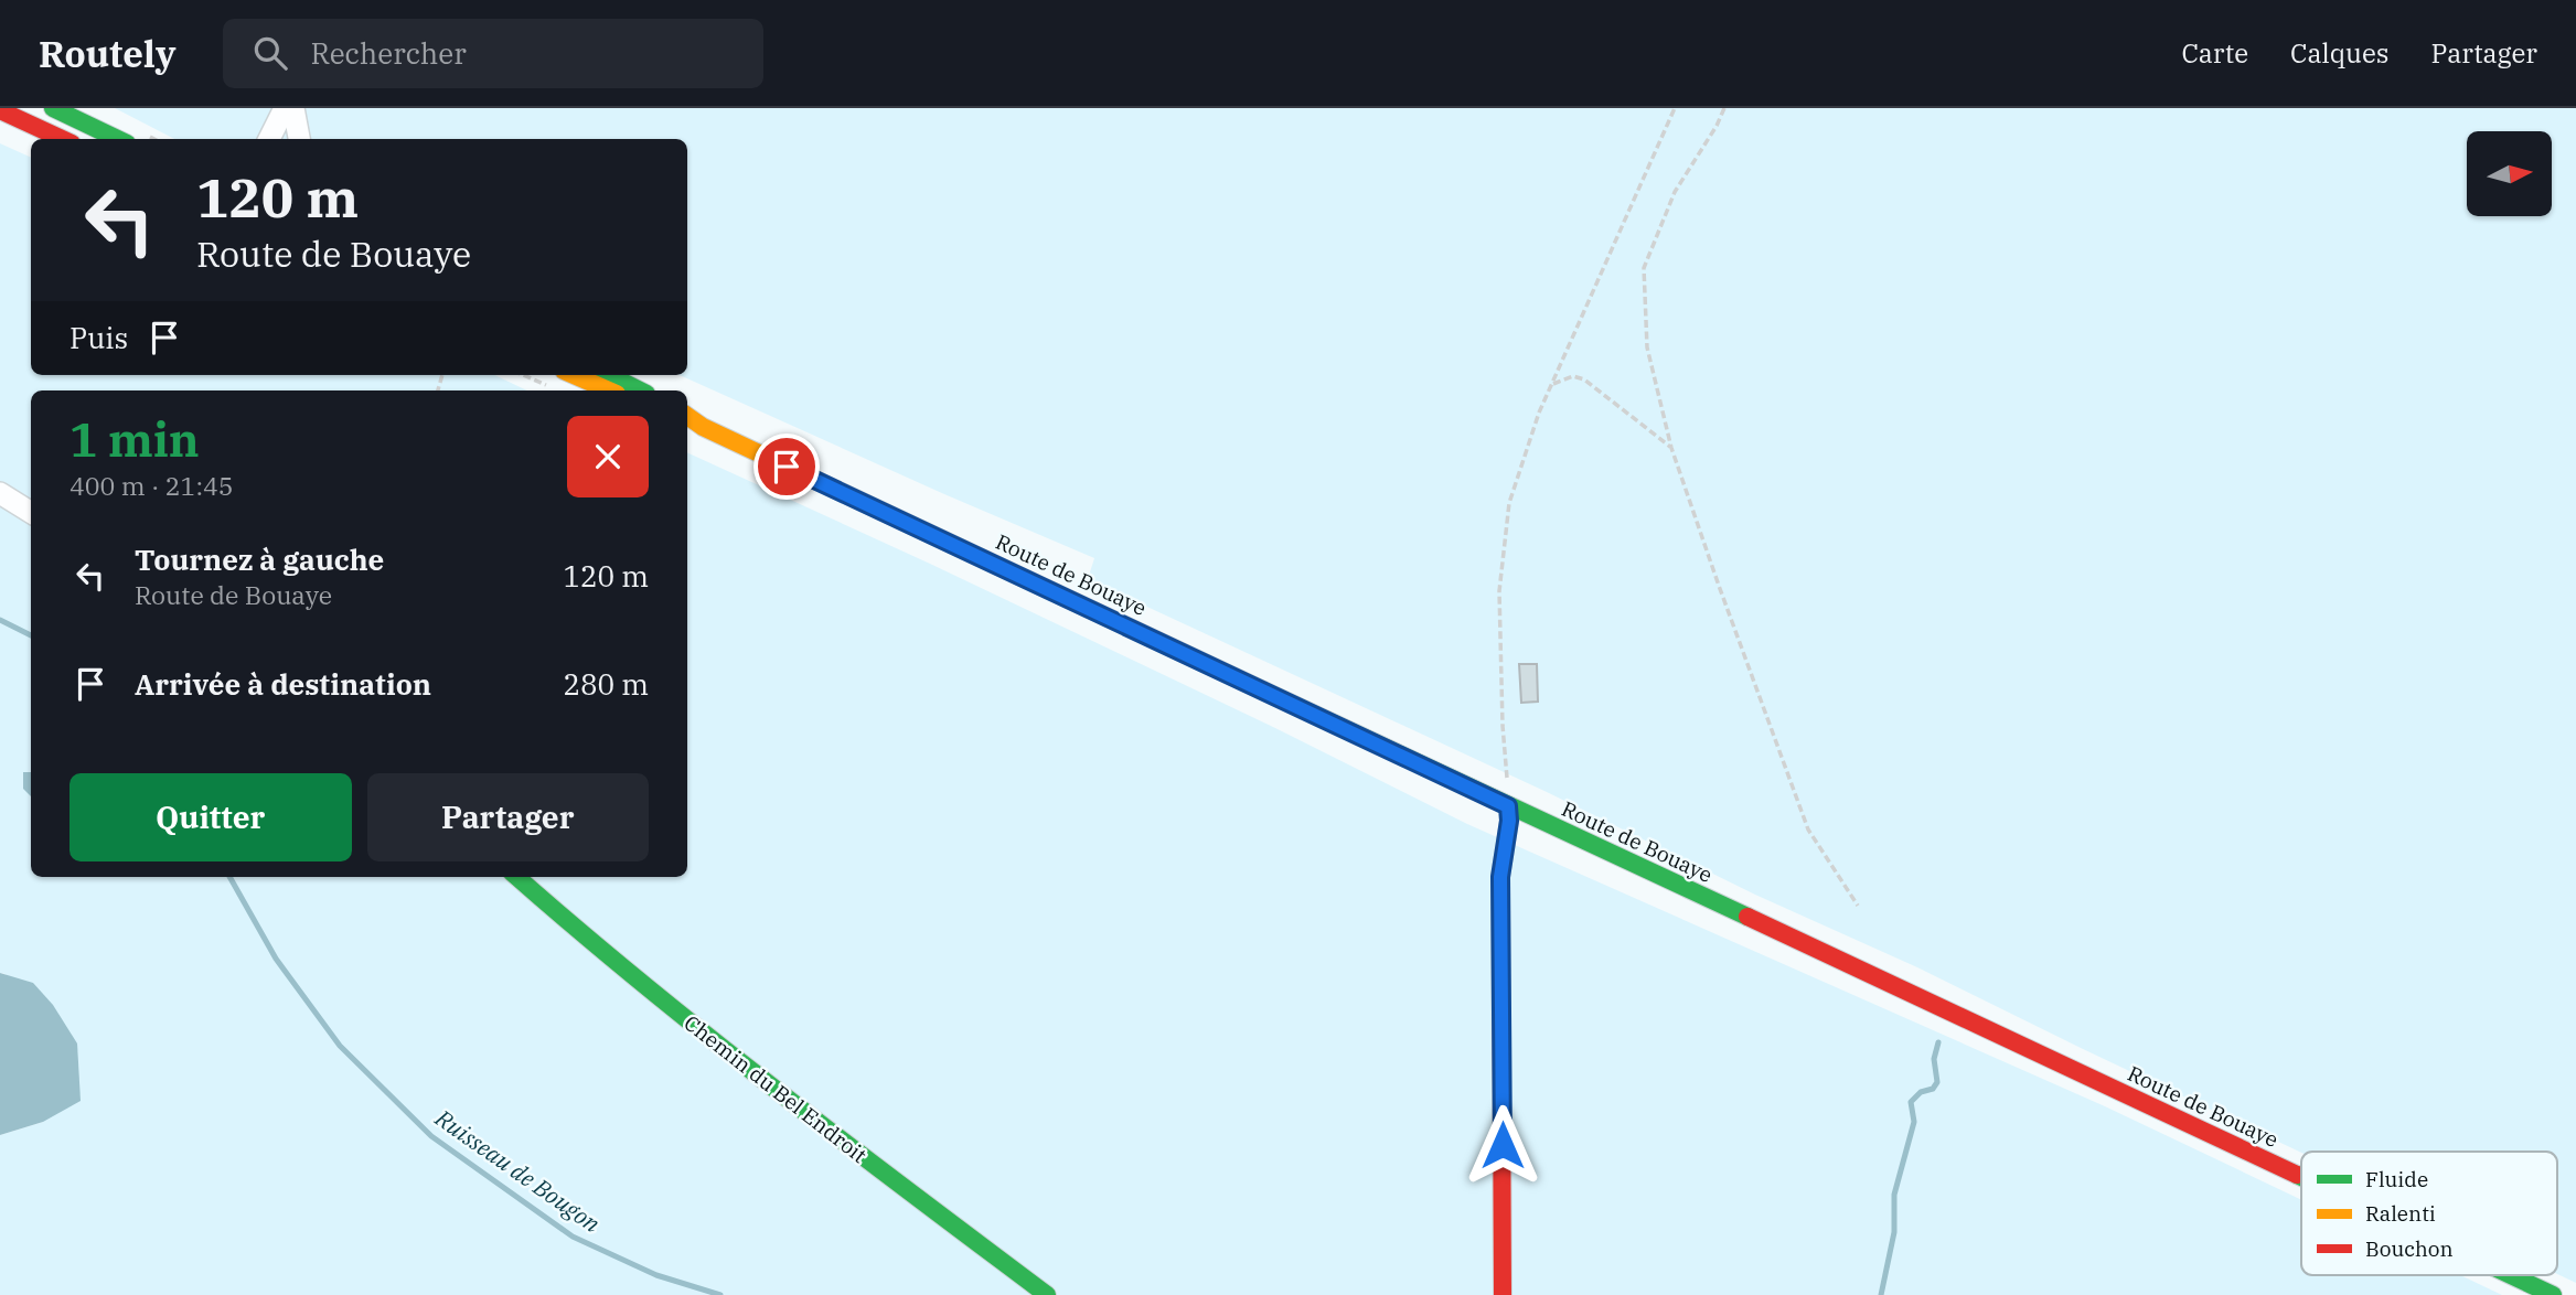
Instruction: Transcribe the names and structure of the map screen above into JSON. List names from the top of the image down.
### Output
{
  "streets": {
    "main road": ["Route de Bouaye", "Chemin du Bel Endroit"]
  },
  "water": ["Ruisseau de Bougon"],
  "legend": ["Fluide", "Ralenti", "Bouchon"],
  "north": "right",
  "page": {
    "header": "Routely",
    "search": "Rechercher",
    "nav": ["Carte", "Calques", "Partager"],
    "turn": ["120 m", "Route de Bouaye"],
    "then": "Puis",
    "heading": ["1 min", "400 m · 21:45"],
    "list": [
      {
        "name": "Tournez à gauche",
        "note": "Route de Bouaye",
        "value": "120 m"
      },
      {
        "name": "Arrivée à destination",
        "value": "280 m"
      }
    ],
    "buttons": ["Quitter", "Partager"]
  }
}
